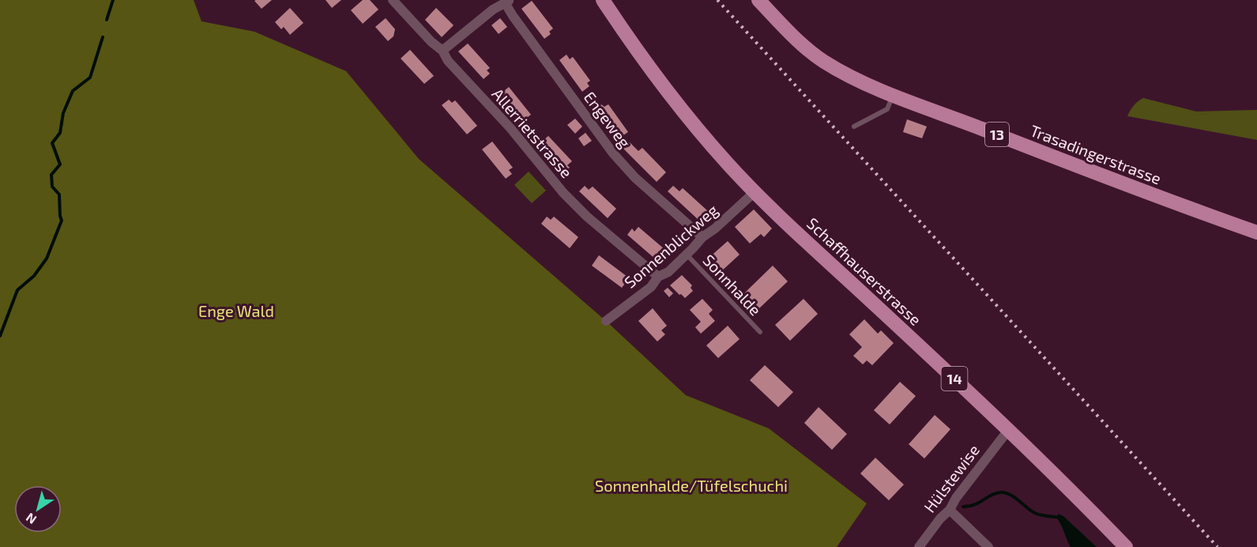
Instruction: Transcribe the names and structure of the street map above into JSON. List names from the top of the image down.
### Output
{
  "streets": {
    "main road": [
      "13",
      "Trasadingerstrasse",
      "Schaffhauserstrasse",
      "14"
    ],
    "street": [
      "Engeweg",
      "Allerrietstrasse",
      "Sonnenblickweg",
      "Hülstewise"
    ],
    "lane": ["Sonnhalde"]
  },
  "crossings": [
    ["Engeweg", "Sonnenblickweg"],
    ["Allerrietstrasse", "Sonnenblickweg"],
    ["Sonnenblickweg", "Schaffhauserstrasse"],
    ["Sonnenblickweg", "Sonnhalde"],
    ["Schaffhauserstrasse", "Hülstewise"]
  ],
  "parks": ["Enge Wald", "Sonnenhalde/Tüfelschuchi"],
  "north": "bottom left"
}
